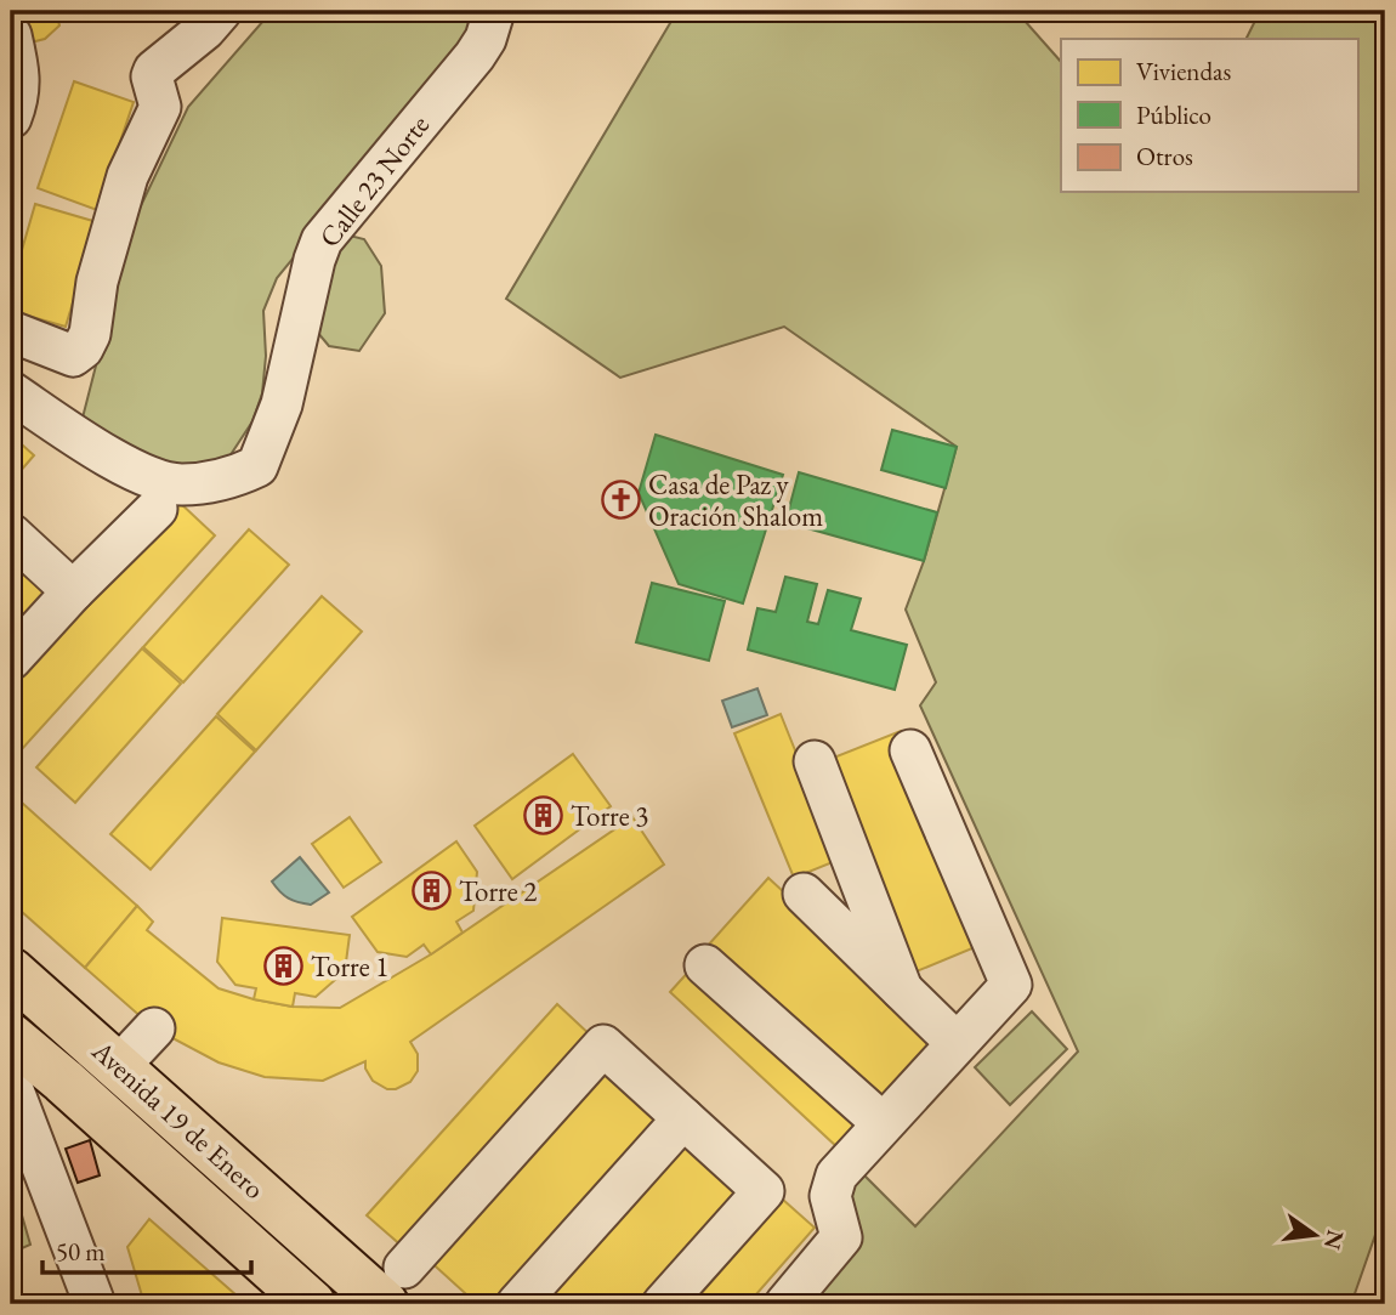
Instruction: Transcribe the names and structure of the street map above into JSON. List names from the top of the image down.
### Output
{
  "streets": {
    "main road": ["Avenida 19 de Enero"],
    "street": ["Calle 23 Norte"]
  },
  "places": {
    "church": ["Casa de Paz y Oración Shalom"],
    "building": ["Torre 3", "Torre 2", "Torre 1"]
  },
  "legend": ["Viviendas", "Público", "Otros"],
  "scale_bar": "50 m",
  "north": "right"
}
